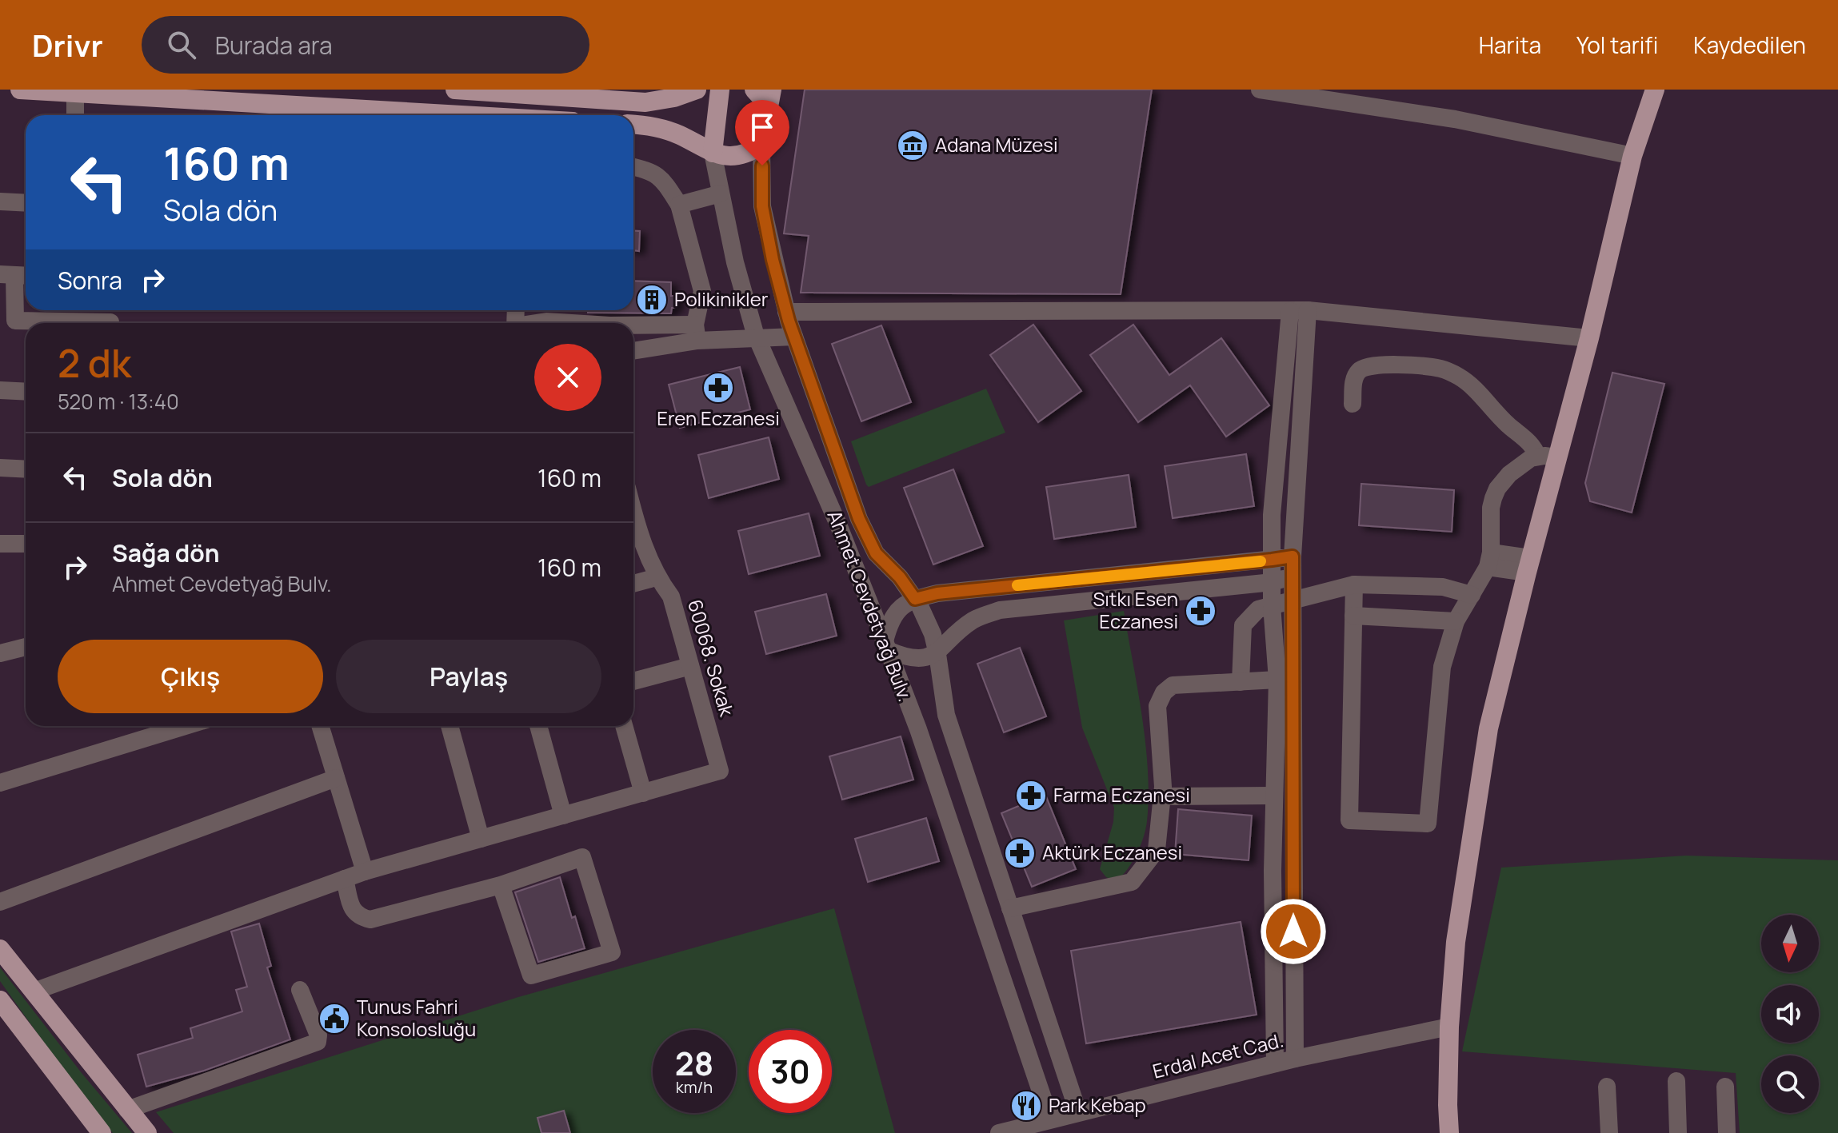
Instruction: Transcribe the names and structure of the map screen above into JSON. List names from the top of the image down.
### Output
{
  "streets": {
    "main road": ["Ahmet Cevdetyağ Bulv."],
    "street": ["60068. Sokak", "Erdal Acet Cad."]
  },
  "crossings": [
    ["Ahmet Cevdetyağ Bulv.", "Erdal Acet Cad."]
  ],
  "places": {
    "museum": ["Adana Müzesi"],
    "building": ["Polikinikler"],
    "pharmacy": [
      "Eren Eczanesi",
      "Sıtkı Esen Eczanesi",
      "Farma Eczanesi",
      "Aktürk Eczanesi"
    ],
    "public building": ["Tunus Fahri Konsolosluğu"],
    "restaurant": ["Park Kebap"]
  },
  "north": "bottom",
  "page": {
    "header": "Drivr",
    "search": "Burada ara",
    "nav": ["Harita", "Yol tarifi", "Kaydedilen"],
    "turn": ["160 m", "Sola dön"],
    "then": "Sonra",
    "heading": ["2 dk", "520 m · 13:40"],
    "list": [
      {
        "name": "Sola dön",
        "value": "160 m"
      },
      {
        "name": "Sağa dön",
        "note": "Ahmet Cevdetyağ Bulv.",
        "value": "160 m"
      }
    ],
    "buttons": ["Çıkış", "Paylaş"],
    "speed": "28 km/h",
    "limit": "30"
  }
}
